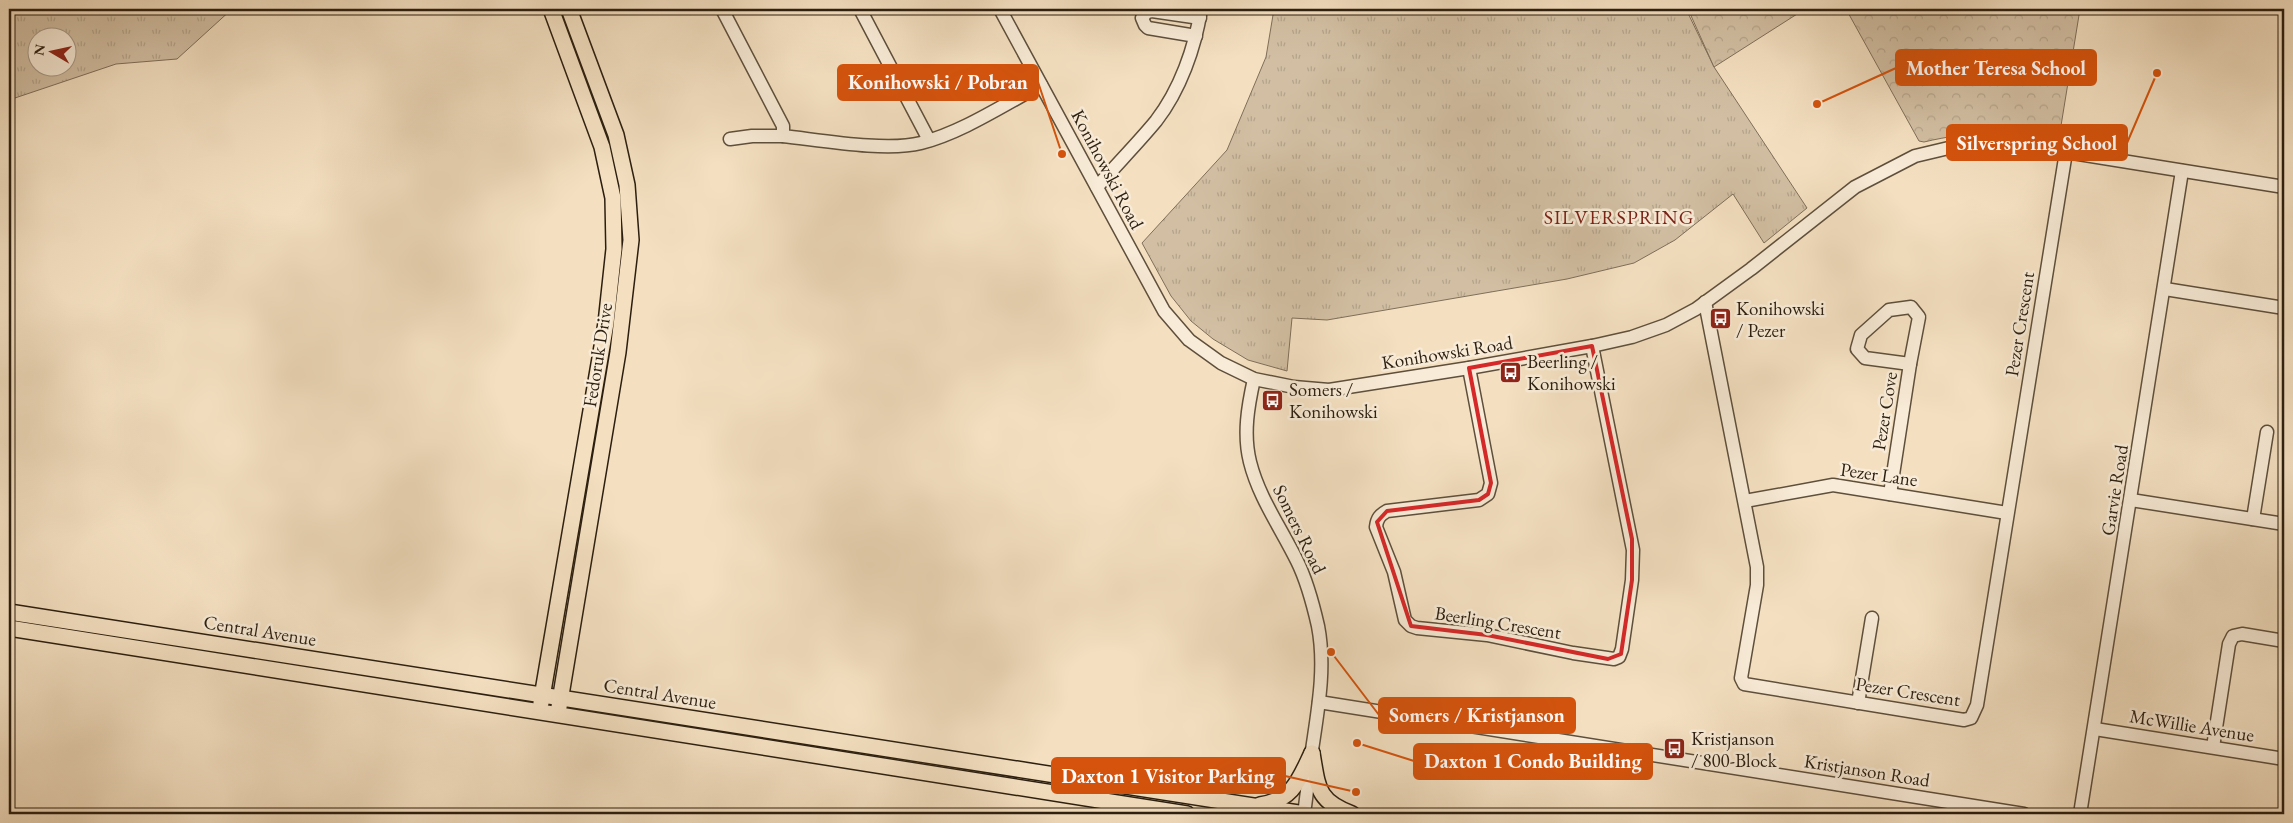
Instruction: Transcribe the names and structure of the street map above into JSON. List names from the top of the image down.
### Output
{
  "streets": {
    "main road": ["Fedoruk Drive", "Central Avenue"],
    "street": [
      "Konihowski Road",
      "Pezer Crescent",
      "Pezer Cove",
      "Pezer Lane",
      "Garvie Road",
      "Somers Road",
      "Beerling Crescent",
      "McWillie Avenue",
      "Kristjanson Road"
    ]
  },
  "crossings": [
    ["Konihowski Road", "Pezer Crescent"],
    ["Konihowski Road", "Garvie Road"],
    ["Konihowski Road", "Somers Road"],
    ["Konihowski Road", "Beerling Crescent"],
    ["Pezer Crescent", "Pezer Lane"],
    ["Fedoruk Drive", "Central Avenue"],
    ["Pezer Cove", "Pezer Lane"],
    ["Garvie Road", "McWillie Avenue"],
    ["Somers Road", "Central Avenue"],
    ["Somers Road", "Kristjanson Road"]
  ],
  "districts": ["SILVERSPRING"],
  "places": {
    "other": [
      "Silverspring School",
      "Mother Teresa School",
      "Konihowski / Pobran",
      "Somers / Kristjanson",
      "Daxton 1 Condo Building",
      "Daxton 1 Visitor Parking"
    ],
    "bus stop": [
      "Konihowski / Pezer",
      "Beerling / Konihowski",
      "Somers / Konihowski",
      "Kristjanson / 800-Block"
    ]
  },
  "north": "left"
}
